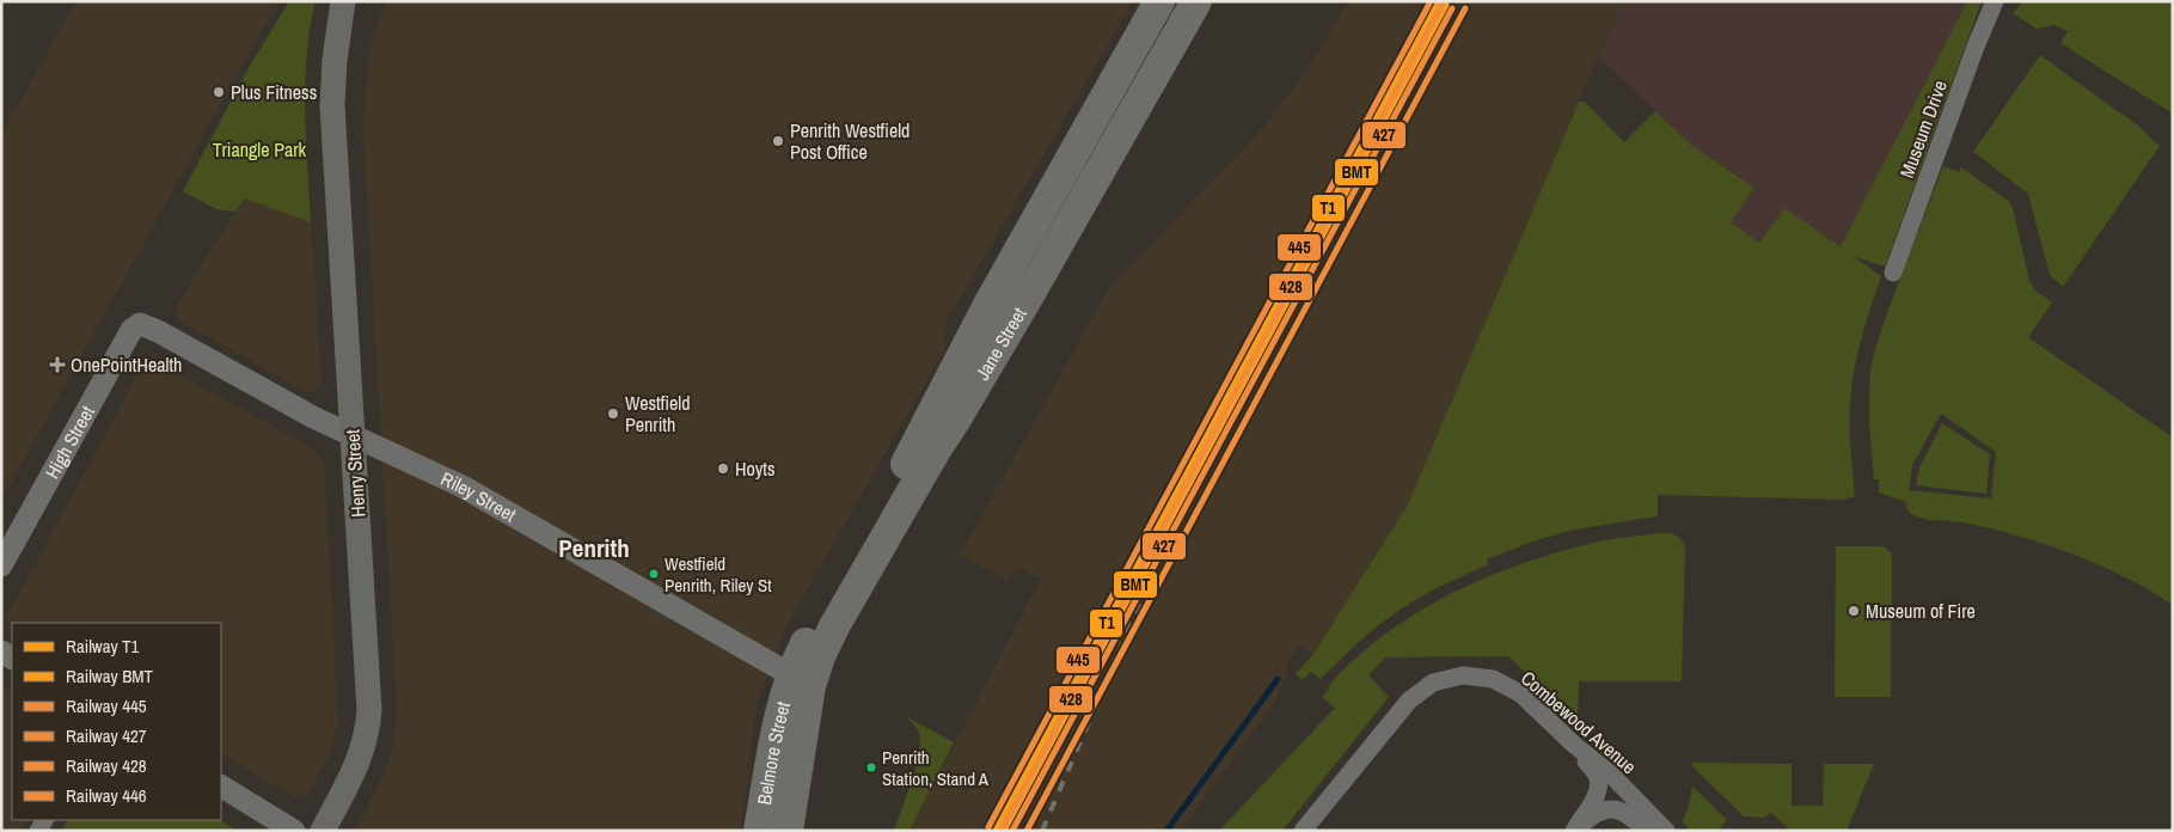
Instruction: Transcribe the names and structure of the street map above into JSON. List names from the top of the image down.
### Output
{
  "streets": {
    "highway": ["Jane Street", "Belmore Street"],
    "main road": ["Henry Street"],
    "street": [
      "Museum Drive",
      "High Street",
      "Riley Street",
      "Combewood Avenue"
    ]
  },
  "crossings": [
    ["Jane Street", "Riley Street"],
    ["Jane Street", "Belmore Street"],
    ["High Street", "Riley Street"],
    ["Henry Street", "Riley Street"],
    ["Riley Street", "Belmore Street"]
  ],
  "districts": ["Penrith"],
  "parks": ["Triangle Park"],
  "places": {
    "other": [
      "Plus Fitness",
      "Penrith Westfield Post Office",
      "Westfield Penrith",
      "Hoyts",
      "Westfield Penrith, Riley St",
      "Museum of Fire",
      "Penrith Station, Stand A"
    ],
    "health": ["OnePointHealth"]
  },
  "lines": [
    "rail line T1",
    "rail line 445",
    "rail line 428",
    "rail line BMT",
    "rail line 427",
    "rail line 446"
  ],
  "legend": [
    "Railway T1",
    "Railway BMT",
    "Railway 445",
    "Railway 427",
    "Railway 428",
    "Railway 446"
  ]
}
